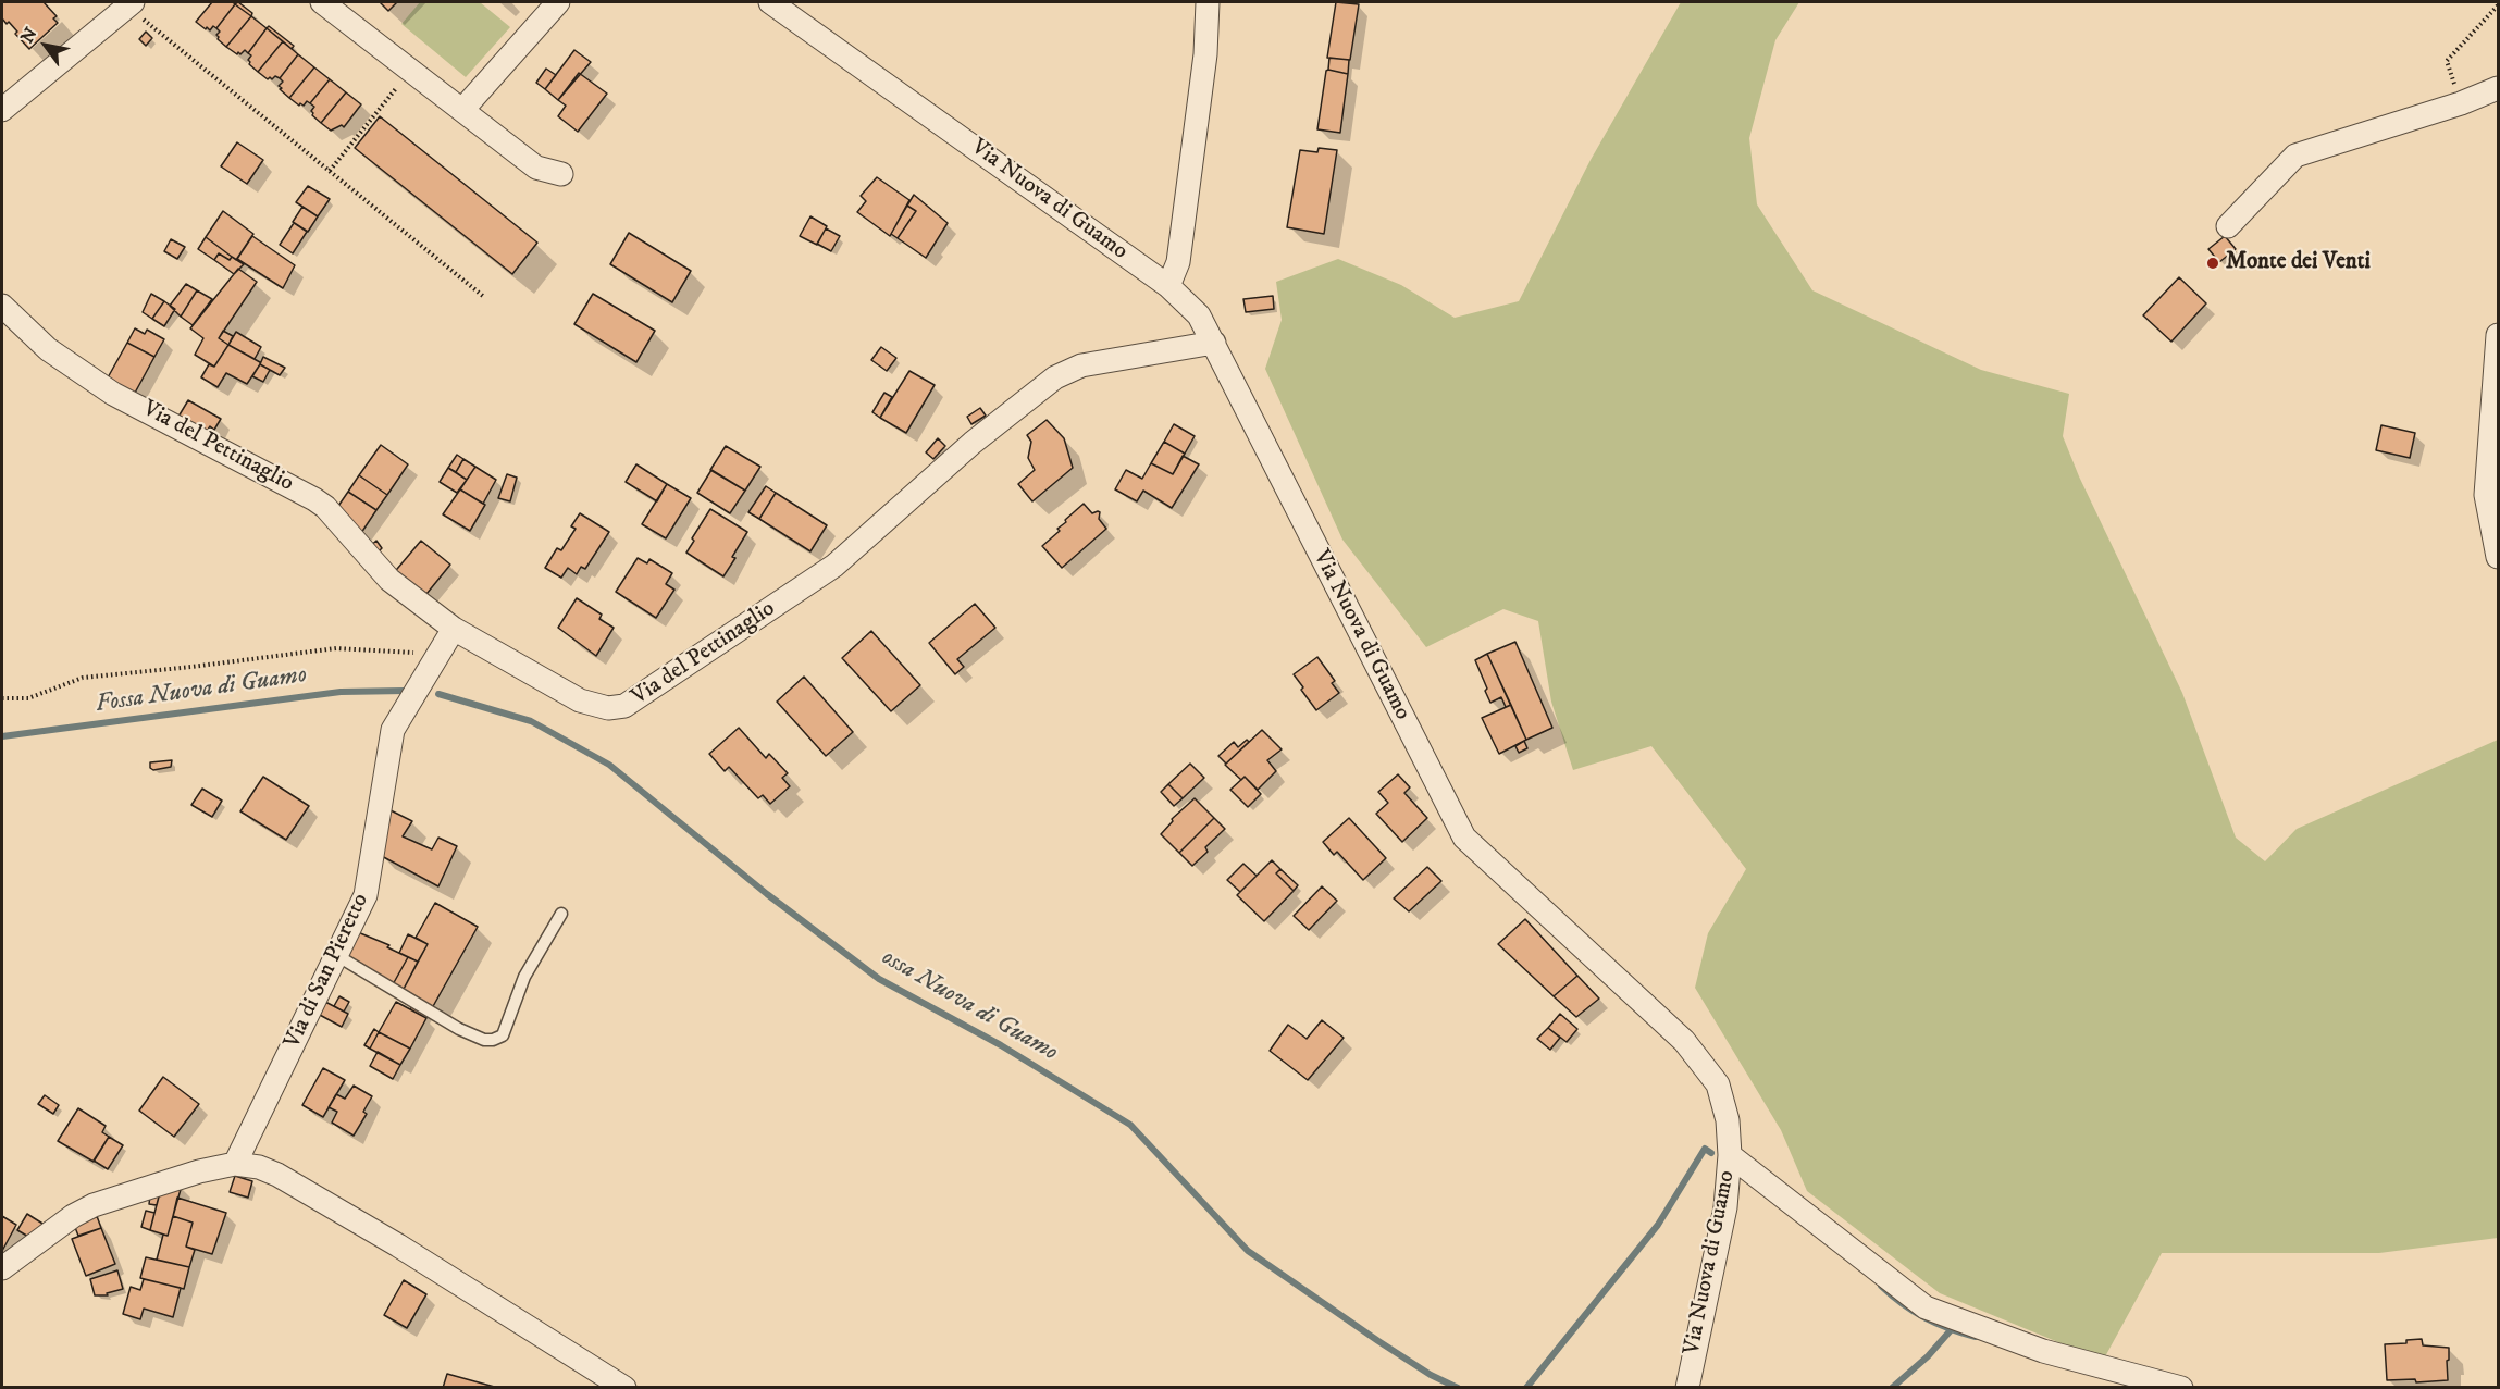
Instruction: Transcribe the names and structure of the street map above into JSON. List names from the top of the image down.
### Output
{
  "streets": {
    "street": ["Via Nuova di Guamo", "Via del Pettinaglio", "Via di San Pieretto"]
  },
  "crossings": [
    ["Via Nuova di Guamo", "Via del Pettinaglio"],
    ["Via del Pettinaglio", "Via di San Pieretto"]
  ],
  "water": ["Fossa Nuova di Guamo", "ossa Nuova di Guamo"],
  "places": ["Monte dei Venti"],
  "north": "top left"
}
